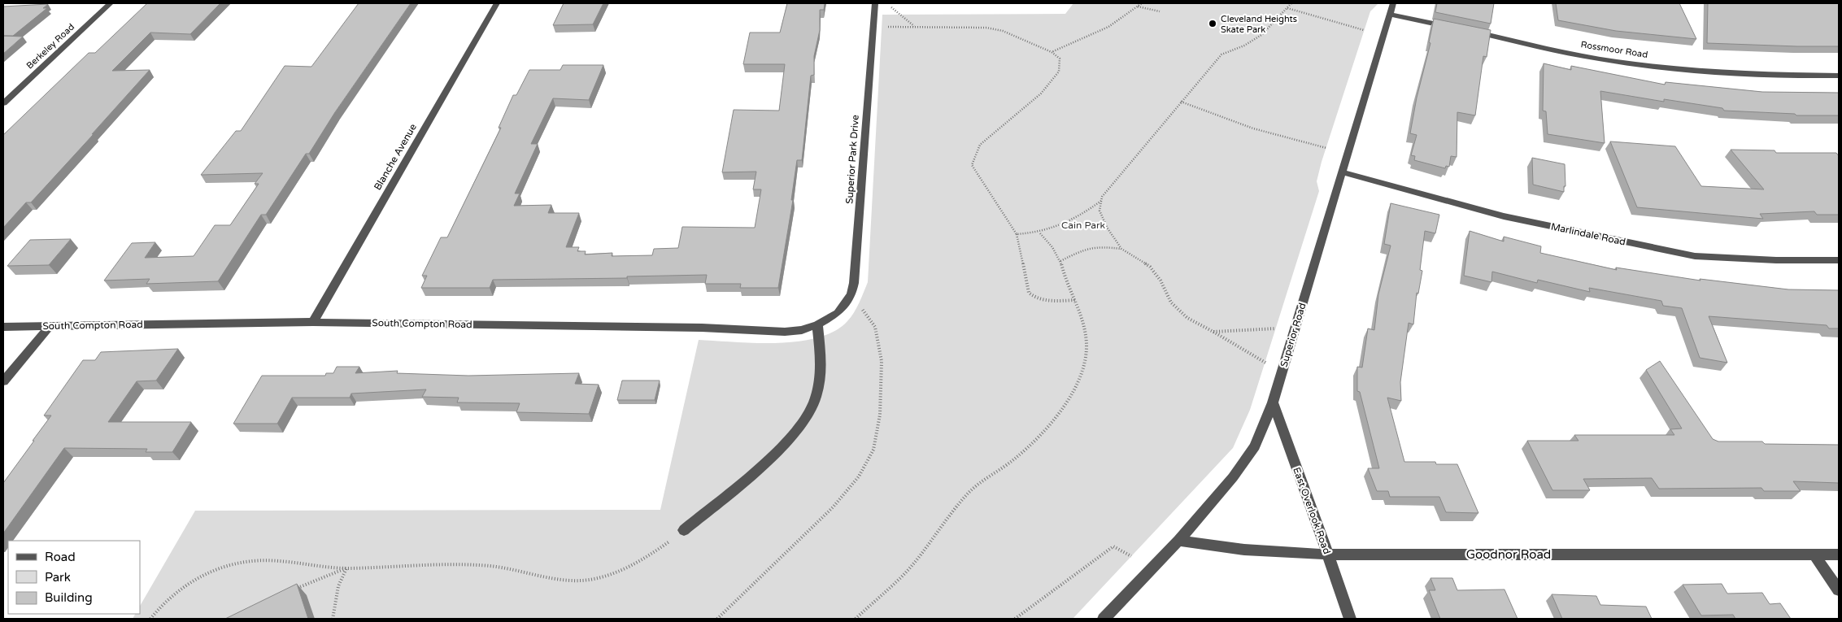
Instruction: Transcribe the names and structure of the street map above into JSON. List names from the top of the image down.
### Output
{
  "streets": {
    "street": [
      "Berkeley Road",
      "Rossmoor Road",
      "Blanche Avenue",
      "Superior Park Drive",
      "Marlindale Road",
      "South Compton Road",
      "Superior Road",
      "East Overlook Road",
      "Goodnor Road"
    ]
  },
  "crossings": [
    ["Blanche Avenue", "South Compton Road"],
    ["Superior Park Drive", "South Compton Road"],
    ["Marlindale Road", "Superior Road"],
    ["Superior Road", "East Overlook Road"],
    ["Superior Road", "Goodnor Road"],
    ["East Overlook Road", "Goodnor Road"]
  ],
  "parks": ["Cain Park"],
  "places": ["Cleveland Heights Skate Park"],
  "legend": ["Road", "Park", "Building"]
}
